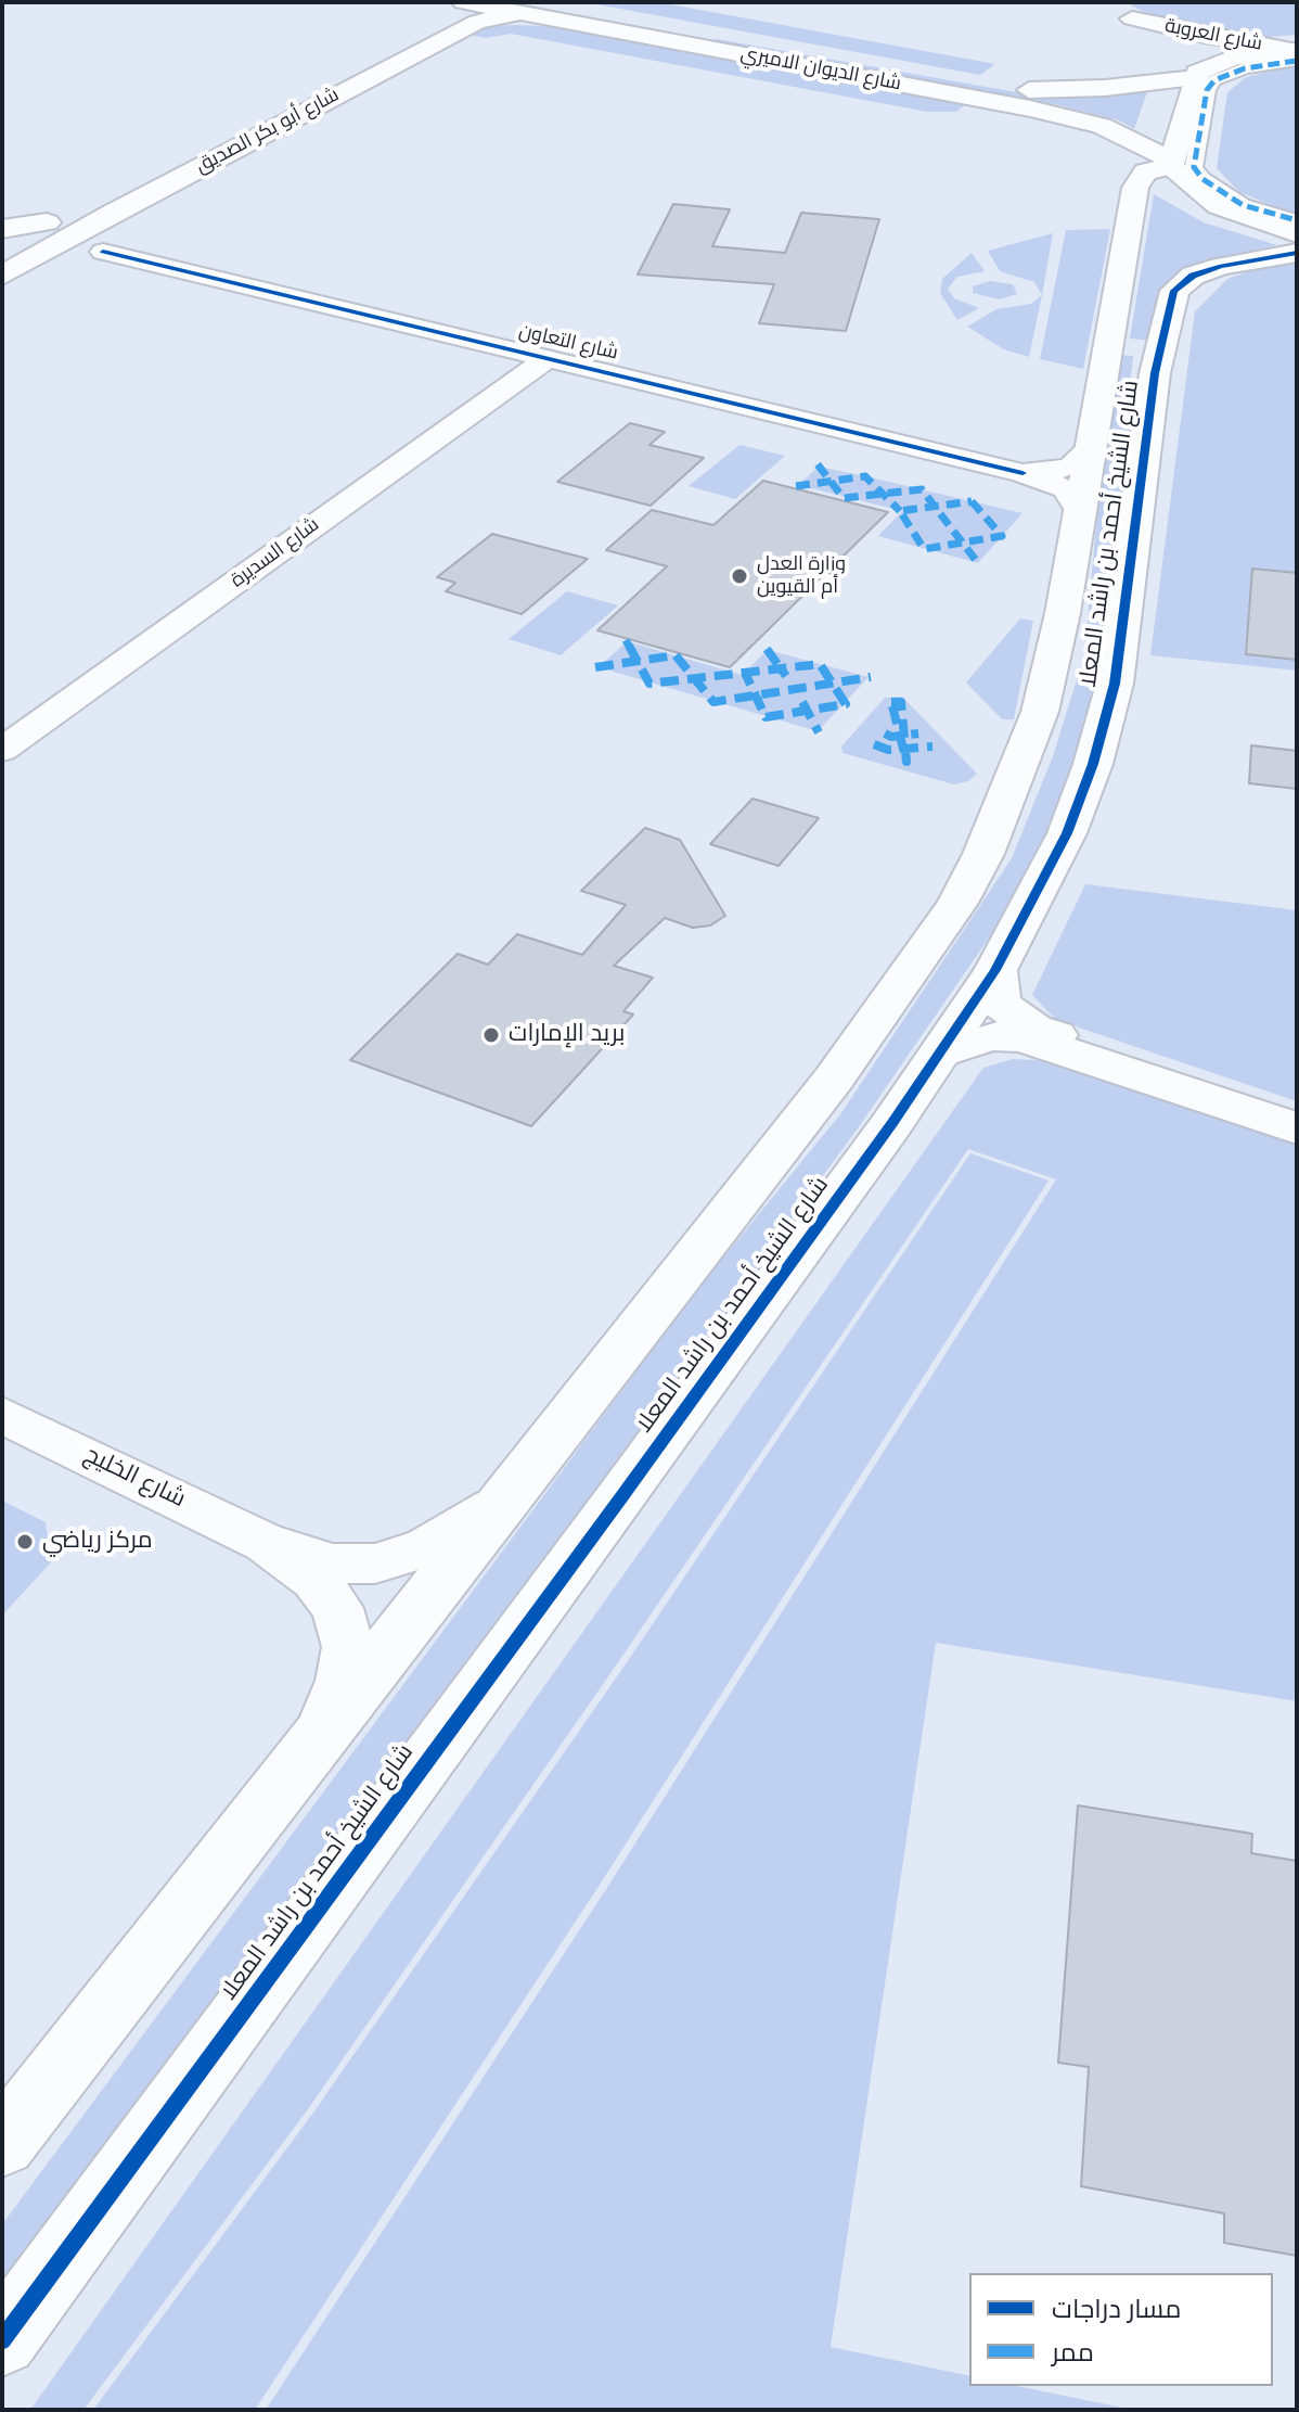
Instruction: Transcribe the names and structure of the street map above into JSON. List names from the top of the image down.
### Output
{
  "streets": {
    "street": [
      "شارع العروبة",
      "شارع الديوان الاميري",
      "شارع أبو بكر الصديق",
      "شارع التعاون",
      "شارع الشيخ أحمد بن راشد المعلا",
      "شارع السديرة",
      "شارع الخليج"
    ]
  },
  "crossings": [
    ["شارع العروبة", "شارع الديوان الاميري"],
    ["شارع الديوان الاميري", "شارع أبو بكر الصديق"],
    ["شارع الديوان الاميري", "شارع الشيخ أحمد بن راشد المعلا"],
    ["شارع أبو بكر الصديق", "شارع التعاون"],
    ["شارع التعاون", "شارع الشيخ أحمد بن راشد المعلا"],
    ["شارع التعاون", "شارع السديرة"],
    ["شارع الشيخ أحمد بن راشد المعلا", "شارع الخليج"]
  ],
  "places": ["وزارة العدل أم القيوين", "بريد الإمارات", "مركز رياضي"],
  "legend": ["مسار دراجات", "ممر"]
}
